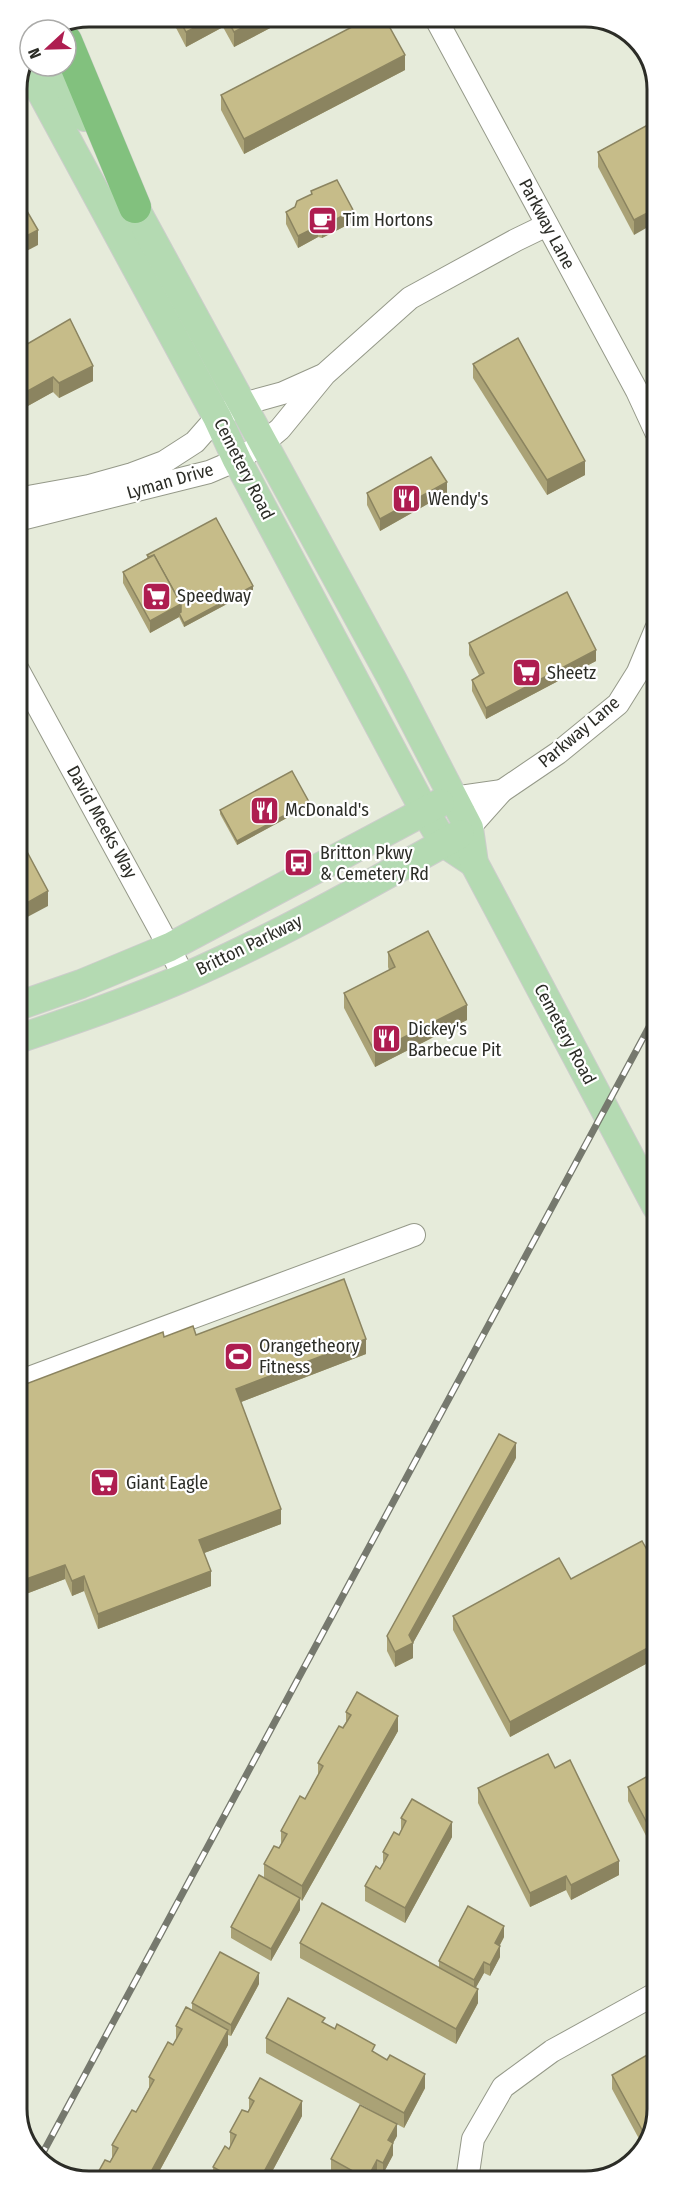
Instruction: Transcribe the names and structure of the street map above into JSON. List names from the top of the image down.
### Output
{
  "streets": {
    "main road": ["Cemetery Road", "Britton Parkway"],
    "street": ["Parkway Lane", "Lyman Drive", "David Meeks Way"]
  },
  "crossings": [
    ["Parkway Lane", "Cemetery Road"],
    ["Parkway Lane", "Lyman Drive"],
    ["Parkway Lane", "Britton Parkway"],
    ["Cemetery Road", "Lyman Drive"],
    ["Cemetery Road", "Britton Parkway"],
    ["David Meeks Way", "Britton Parkway"]
  ],
  "places": {
    "cafe": ["Tim Hortons"],
    "restaurant": ["Wendy's", "McDonald's", "Dickey's Barbecue Pit"],
    "supermarket": ["Speedway", "Sheetz", "Giant Eagle"],
    "bus stop": ["Britton Pkwy & Cemetery Rd"],
    "sports": ["Orangetheory Fitness"]
  },
  "north": "left"
}
